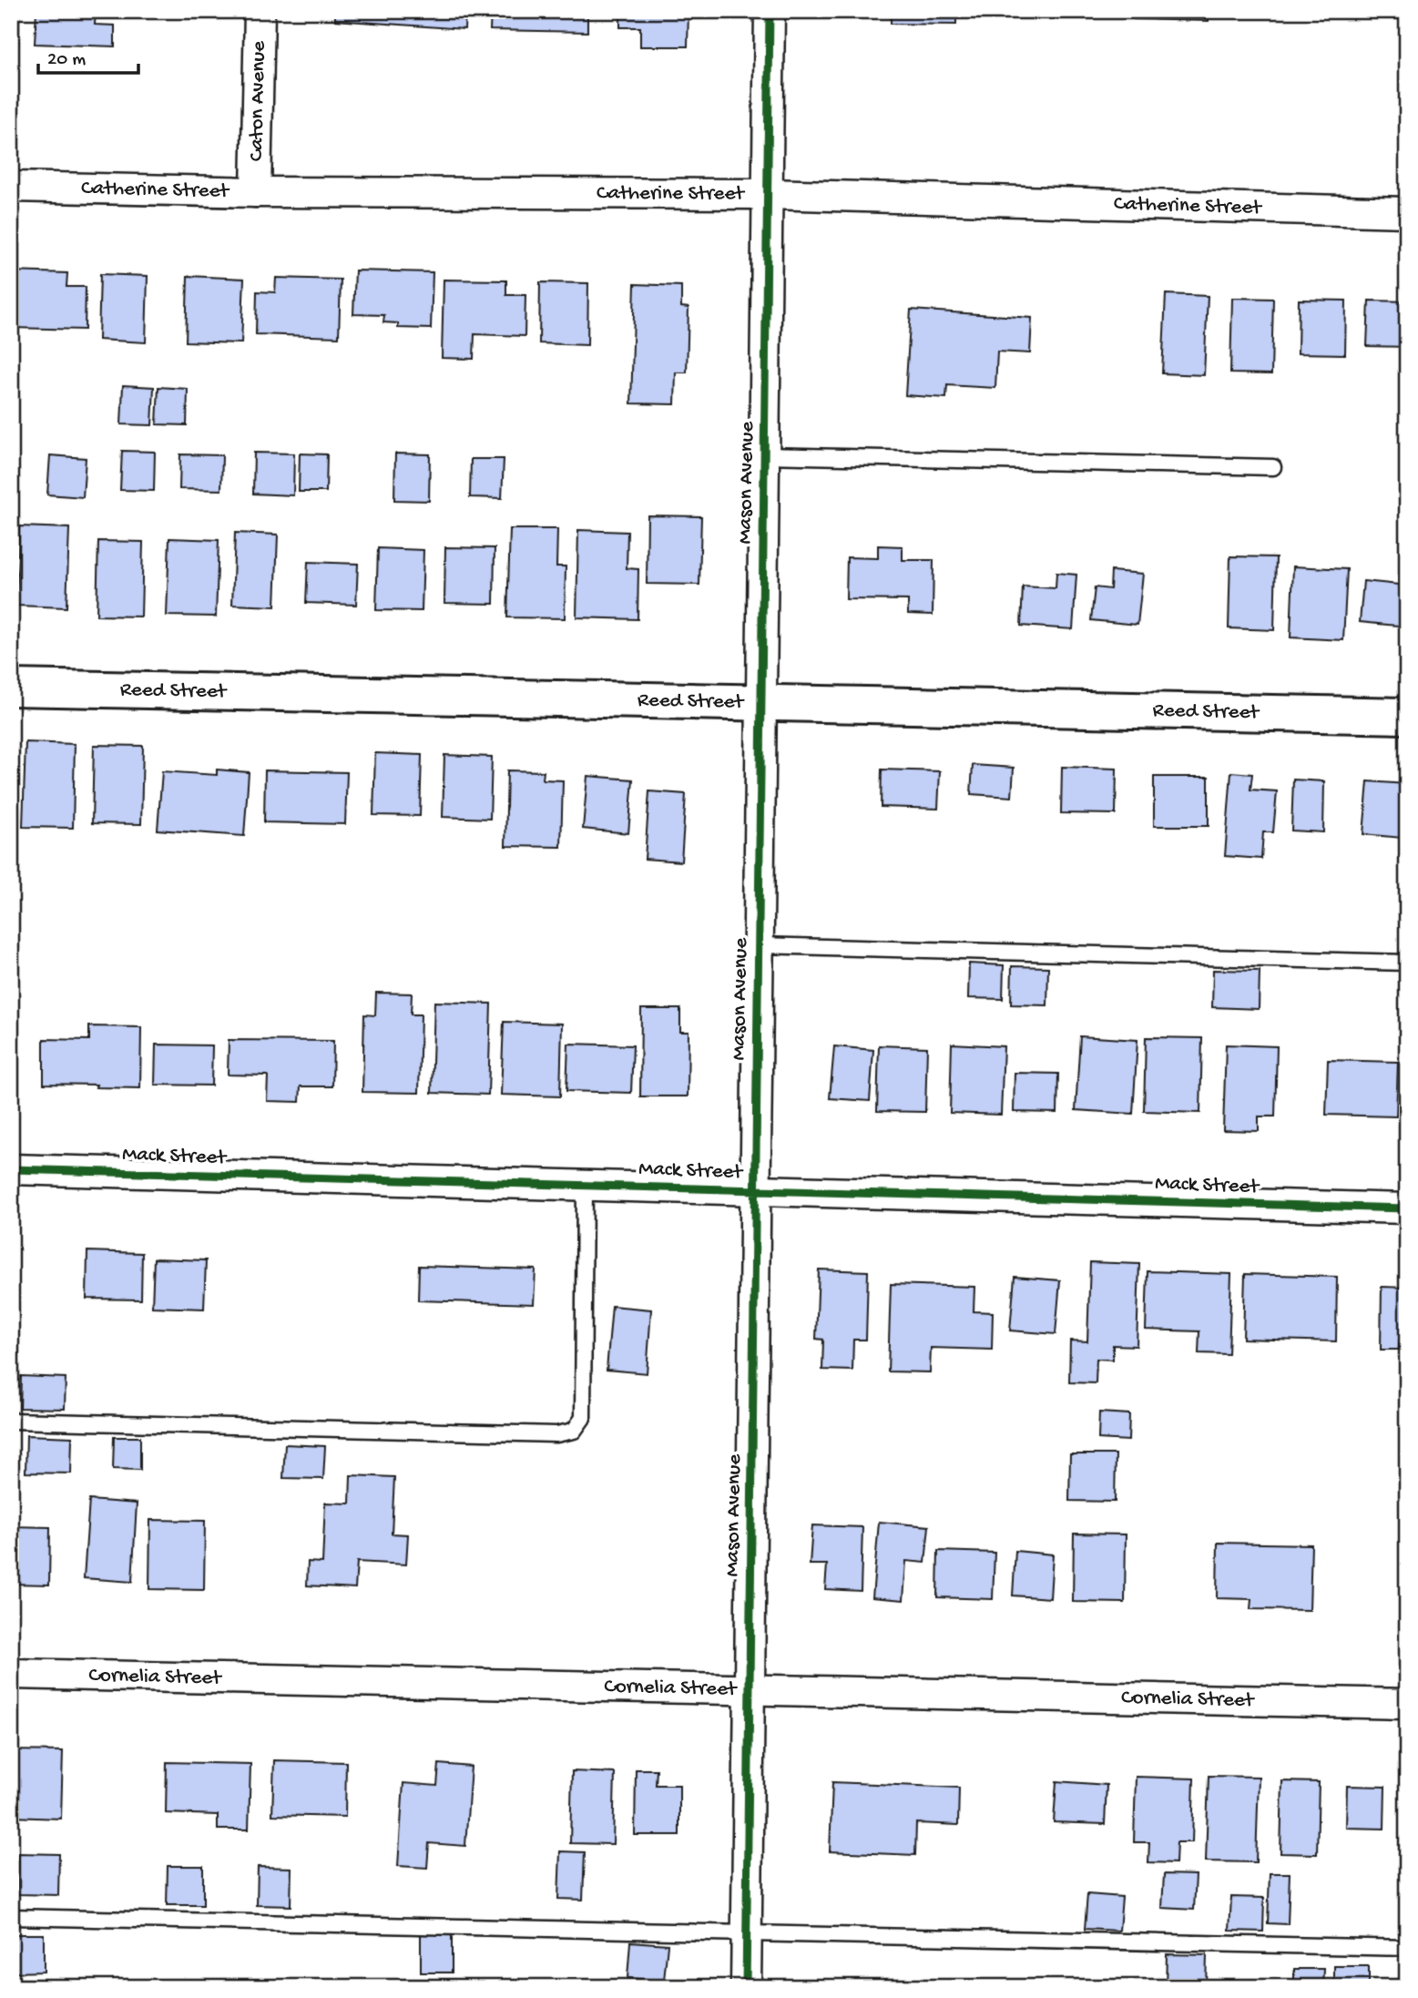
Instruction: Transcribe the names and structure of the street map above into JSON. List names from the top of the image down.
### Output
{
  "streets": {
    "street": [
      "Caton Avenue",
      "Catherine Street",
      "Mason Avenue",
      "Reed Street",
      "Mack Street",
      "Cornelia Street"
    ]
  },
  "crossings": [
    ["Caton Avenue", "Catherine Street"],
    ["Catherine Street", "Mason Avenue"],
    ["Mason Avenue", "Reed Street"],
    ["Mason Avenue", "Mack Street"],
    ["Mason Avenue", "Cornelia Street"]
  ],
  "scale_bar": "20 m"
}
